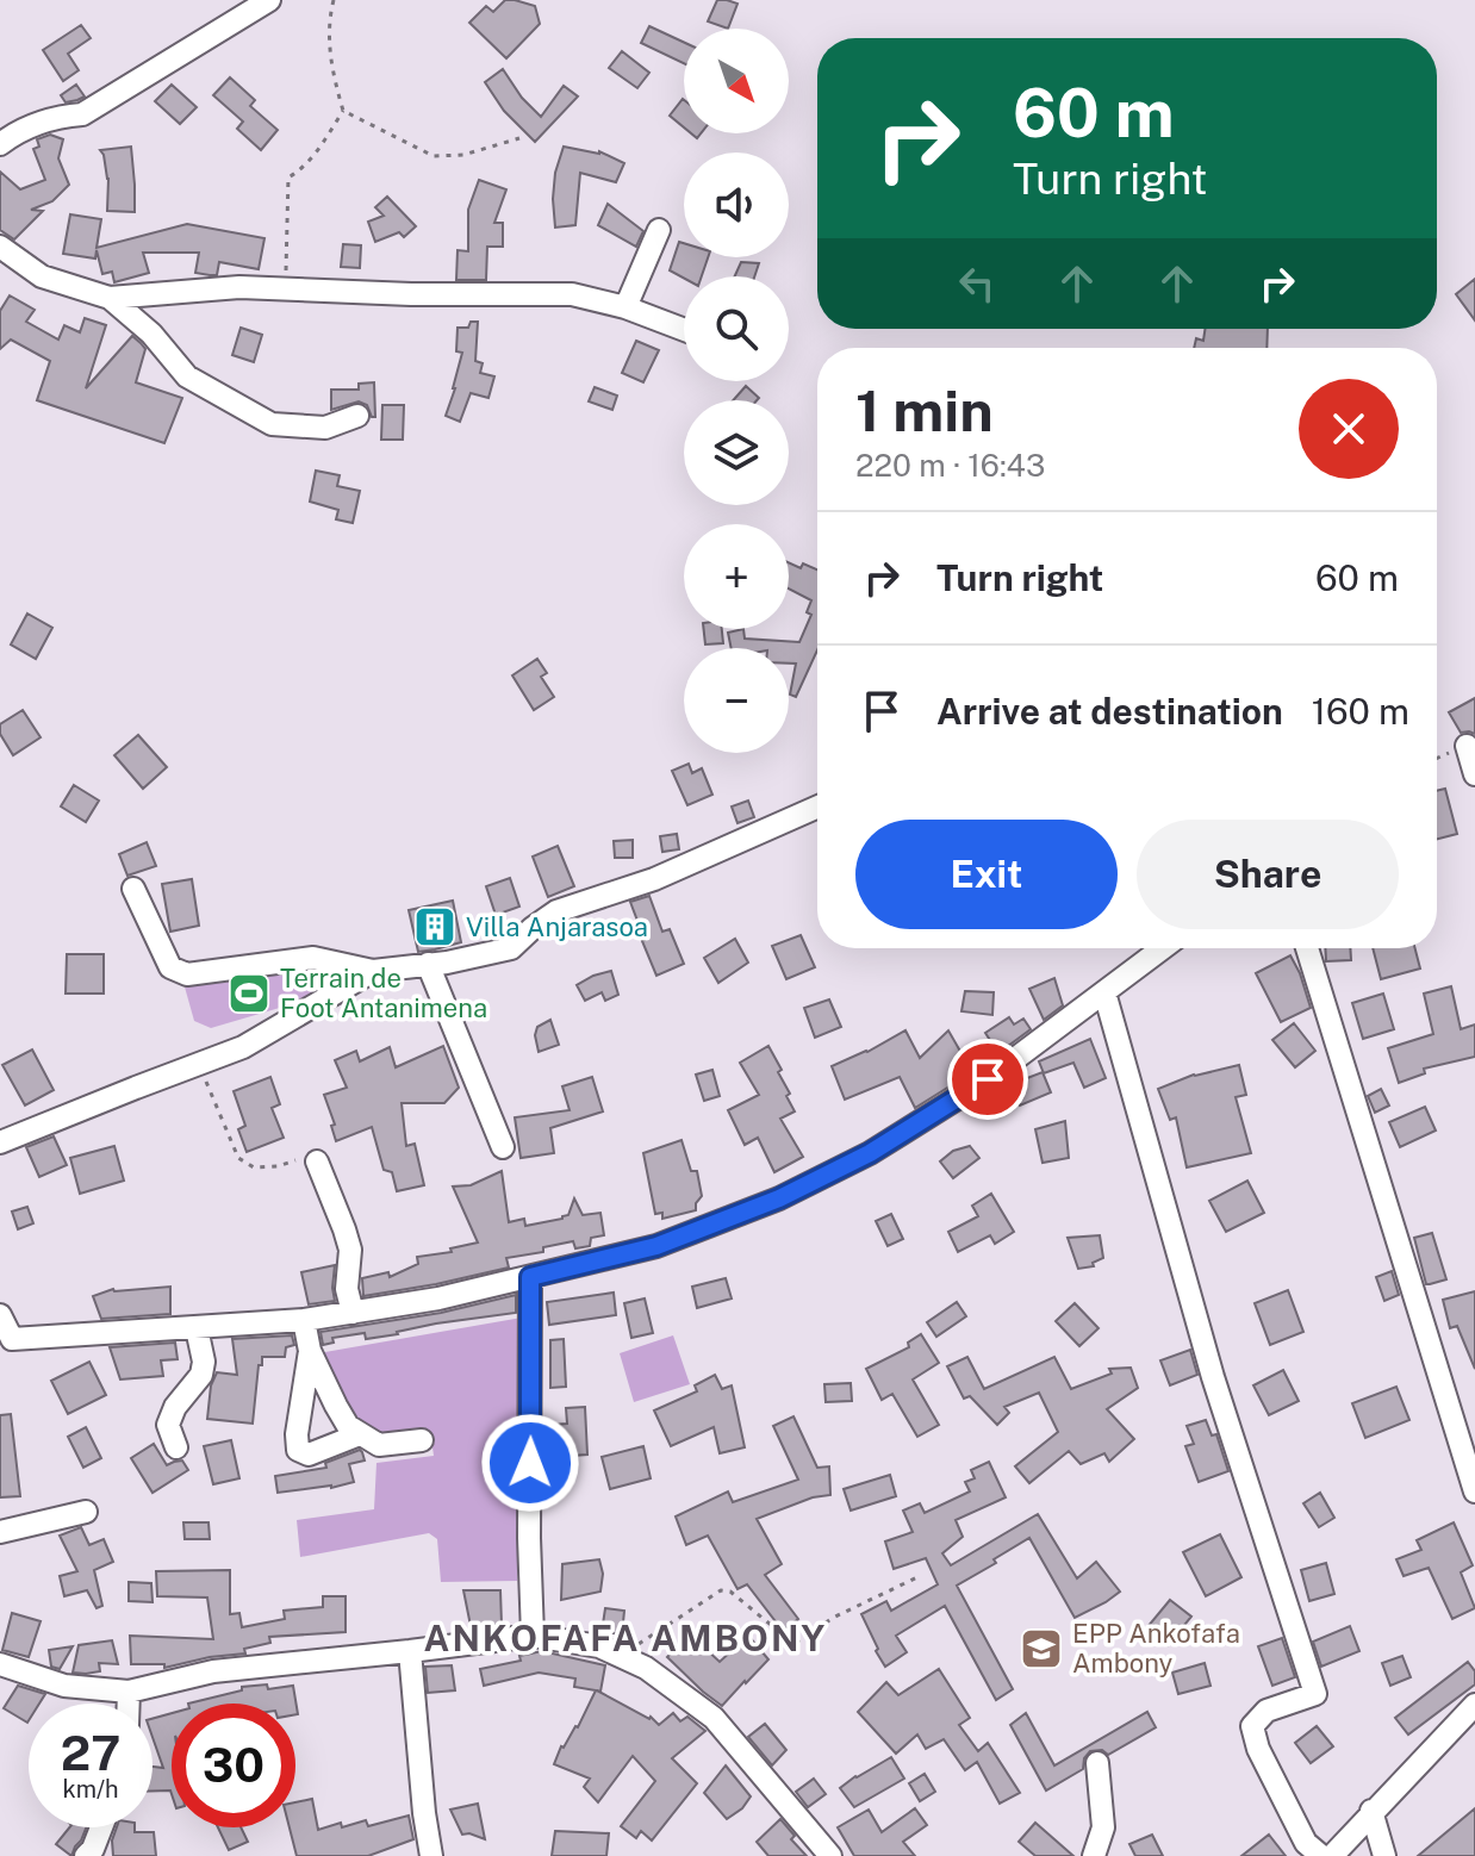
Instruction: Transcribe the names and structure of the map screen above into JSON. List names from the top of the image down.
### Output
{
  "districts": ["ANKOFAFA AMBONY"],
  "places": {
    "building": ["Villa Anjarasoa"],
    "sports": ["Terrain de Foot Antanimena"],
    "school or university": ["EPP Ankofafa Ambony"]
  },
  "north": "bottom right",
  "page": {
    "map_buttons": ["+", "−"],
    "turn": ["60 m", "Turn right"],
    "heading": ["1 min", "220 m · 16:43"],
    "list": [
      {
        "name": "Turn right",
        "value": "60 m"
      },
      {
        "name": "Arrive at destination",
        "value": "160 m"
      }
    ],
    "buttons": ["Exit", "Share"],
    "speed": "27 km/h",
    "limit": "30"
  }
}
